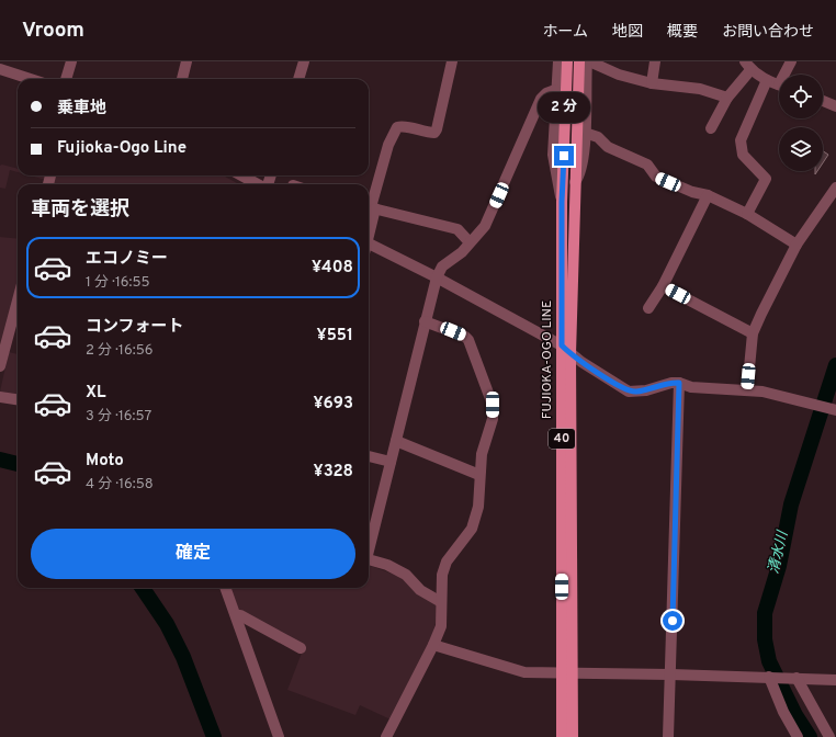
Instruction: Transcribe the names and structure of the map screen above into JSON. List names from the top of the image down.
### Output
{
  "streets": {
    "main road": ["FUJIOKA-OGO LINE", "40"]
  },
  "water": ["清水川"],
  "page": {
    "header": "Vroom",
    "nav": [
      "ホーム",
      "地図",
      "概要",
      "お問い合わせ"
    ],
    "banner": ["乗車地", "Fujioka-Ogo Line"],
    "bubble": "2 分",
    "heading": "車両を選択",
    "list": [
      {
        "name": "エコノミー",
        "note": "1 分 · 16:55",
        "value": "¥408"
      },
      {
        "name": "コンフォート",
        "note": "2 分 · 16:56",
        "value": "¥551"
      },
      {
        "name": "XL",
        "note": "3 分 · 16:57",
        "value": "¥693"
      },
      {
        "name": "Moto",
        "note": "4 分 · 16:58",
        "value": "¥328"
      }
    ],
    "buttons": "確定"
  }
}
